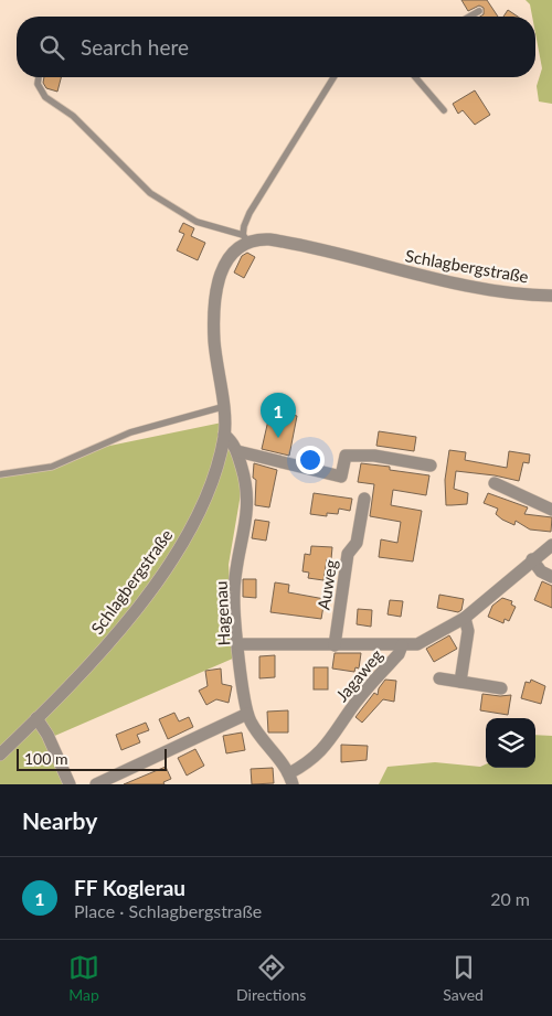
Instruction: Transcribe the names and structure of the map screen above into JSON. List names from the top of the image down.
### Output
{
  "streets": {
    "street": [
      "Schlagbergstraße",
      "Auweg",
      "Hagenau",
      "Jagaweg"
    ]
  },
  "crossings": [
    ["Schlagbergstraße", "Hagenau"],
    ["Hagenau", "Jagaweg"]
  ],
  "scale_bar": "100 m",
  "page": {
    "search": "Search here",
    "pins": "1",
    "scale": "100 m",
    "heading": "Nearby",
    "list": [
      {
        "mark": "1",
        "name": "FF Koglerau",
        "note": "Place · Schlagbergstraße",
        "value": "20 m"
      }
    ],
    "nav": ["Map", "Directions", "Saved"]
  }
}
